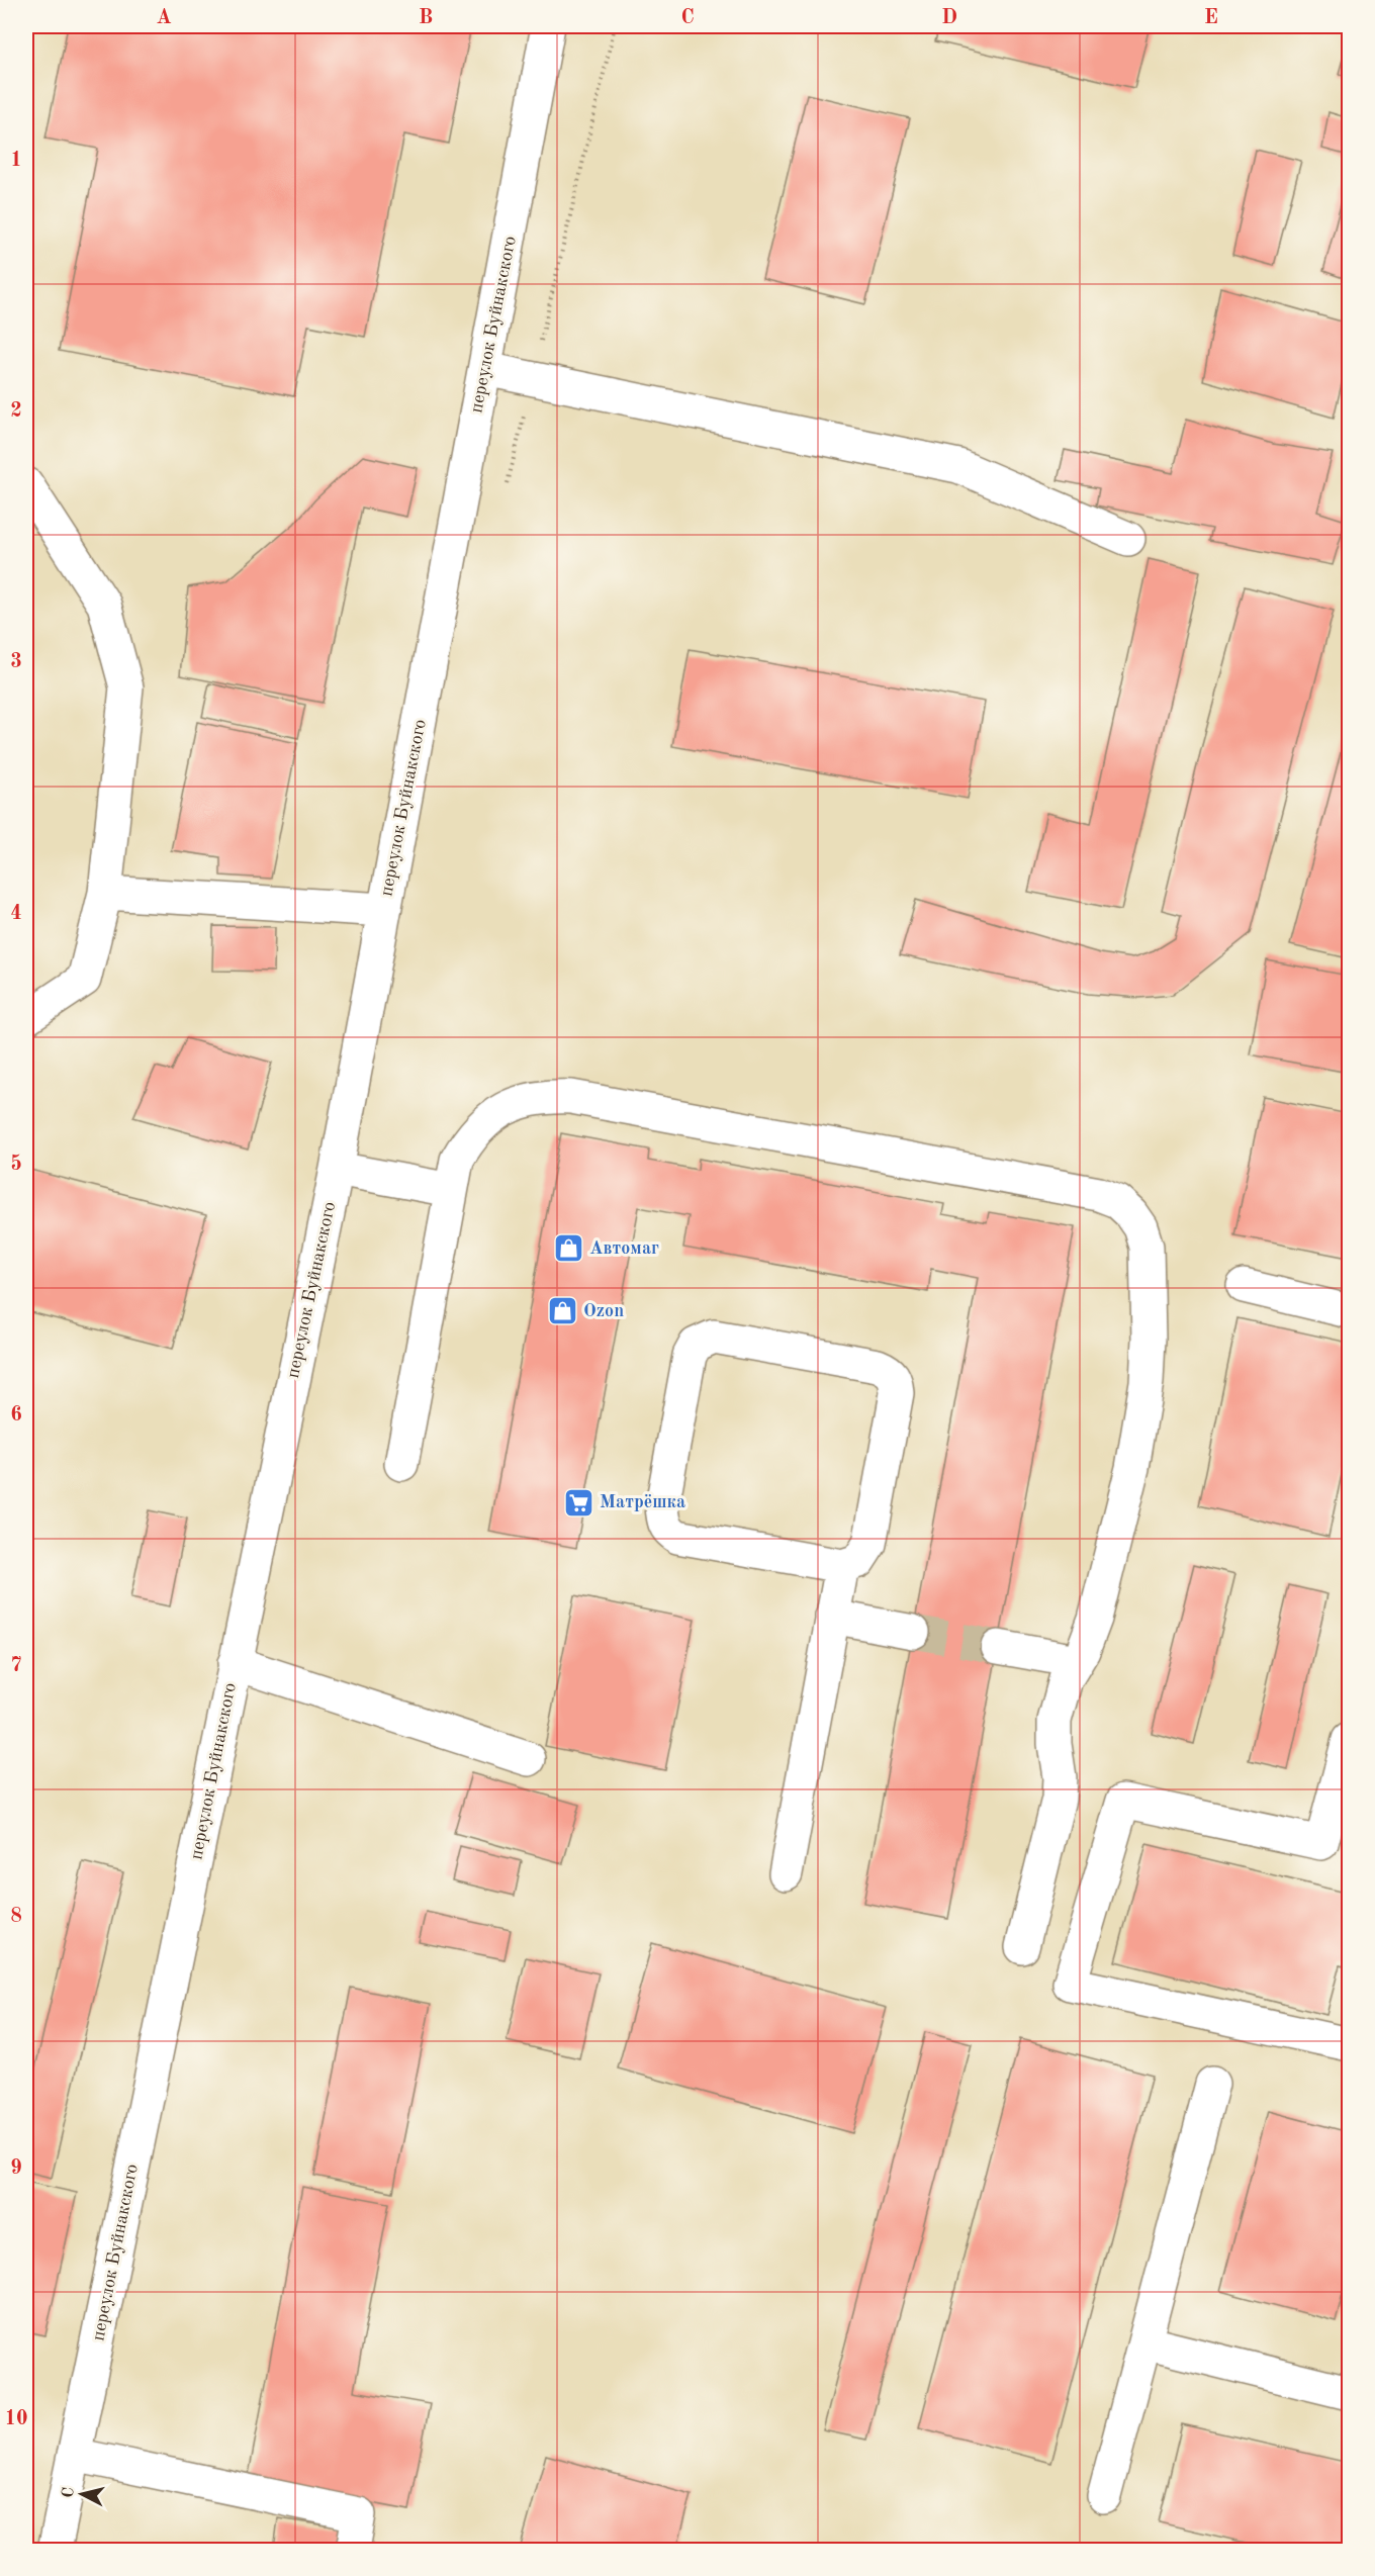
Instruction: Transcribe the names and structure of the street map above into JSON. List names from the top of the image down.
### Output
{
  "streets": {
    "street": ["переулок Буйнакского"]
  },
  "places": {
    "shop": ["Автомаг", "Ozon"],
    "supermarket": ["Матрёшка"]
  },
  "north": "left",
  "grid": {
    "columns": [
      "A",
      "B",
      "C",
      "D",
      "E"
    ],
    "rows": [
      "1",
      "2",
      "3",
      "4",
      "5",
      "6",
      "7",
      "8",
      "9",
      "10"
    ]
  }
}
